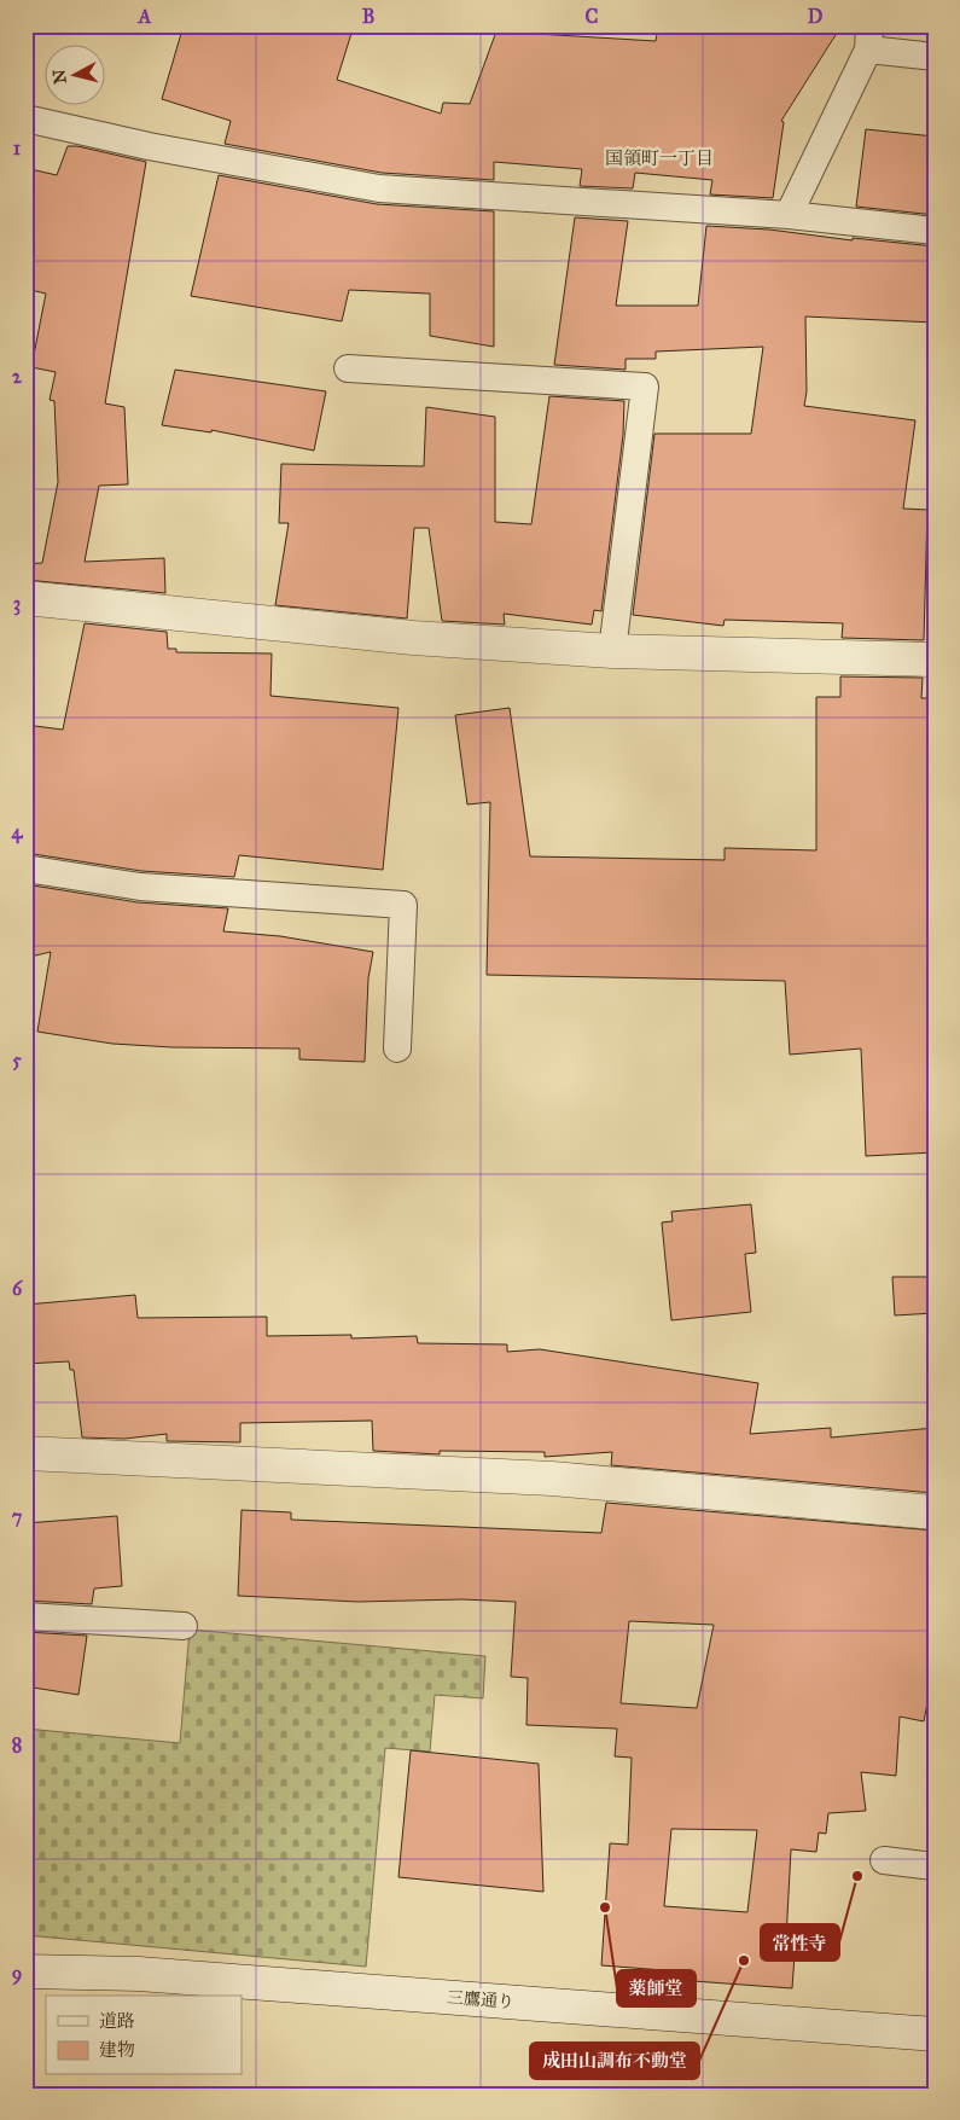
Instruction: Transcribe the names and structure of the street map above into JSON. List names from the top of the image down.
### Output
{
  "streets": {
    "street": ["三鷹通り"]
  },
  "districts": ["国領町一丁目"],
  "places": ["常性寺", "薬師堂", "成田山調布不動堂"],
  "legend": ["道路", "建物"],
  "north": "left",
  "grid": {
    "columns": [
      "A",
      "B",
      "C",
      "D"
    ],
    "rows": [
      "1",
      "2",
      "3",
      "4",
      "5",
      "6",
      "7",
      "8",
      "9"
    ]
  }
}
